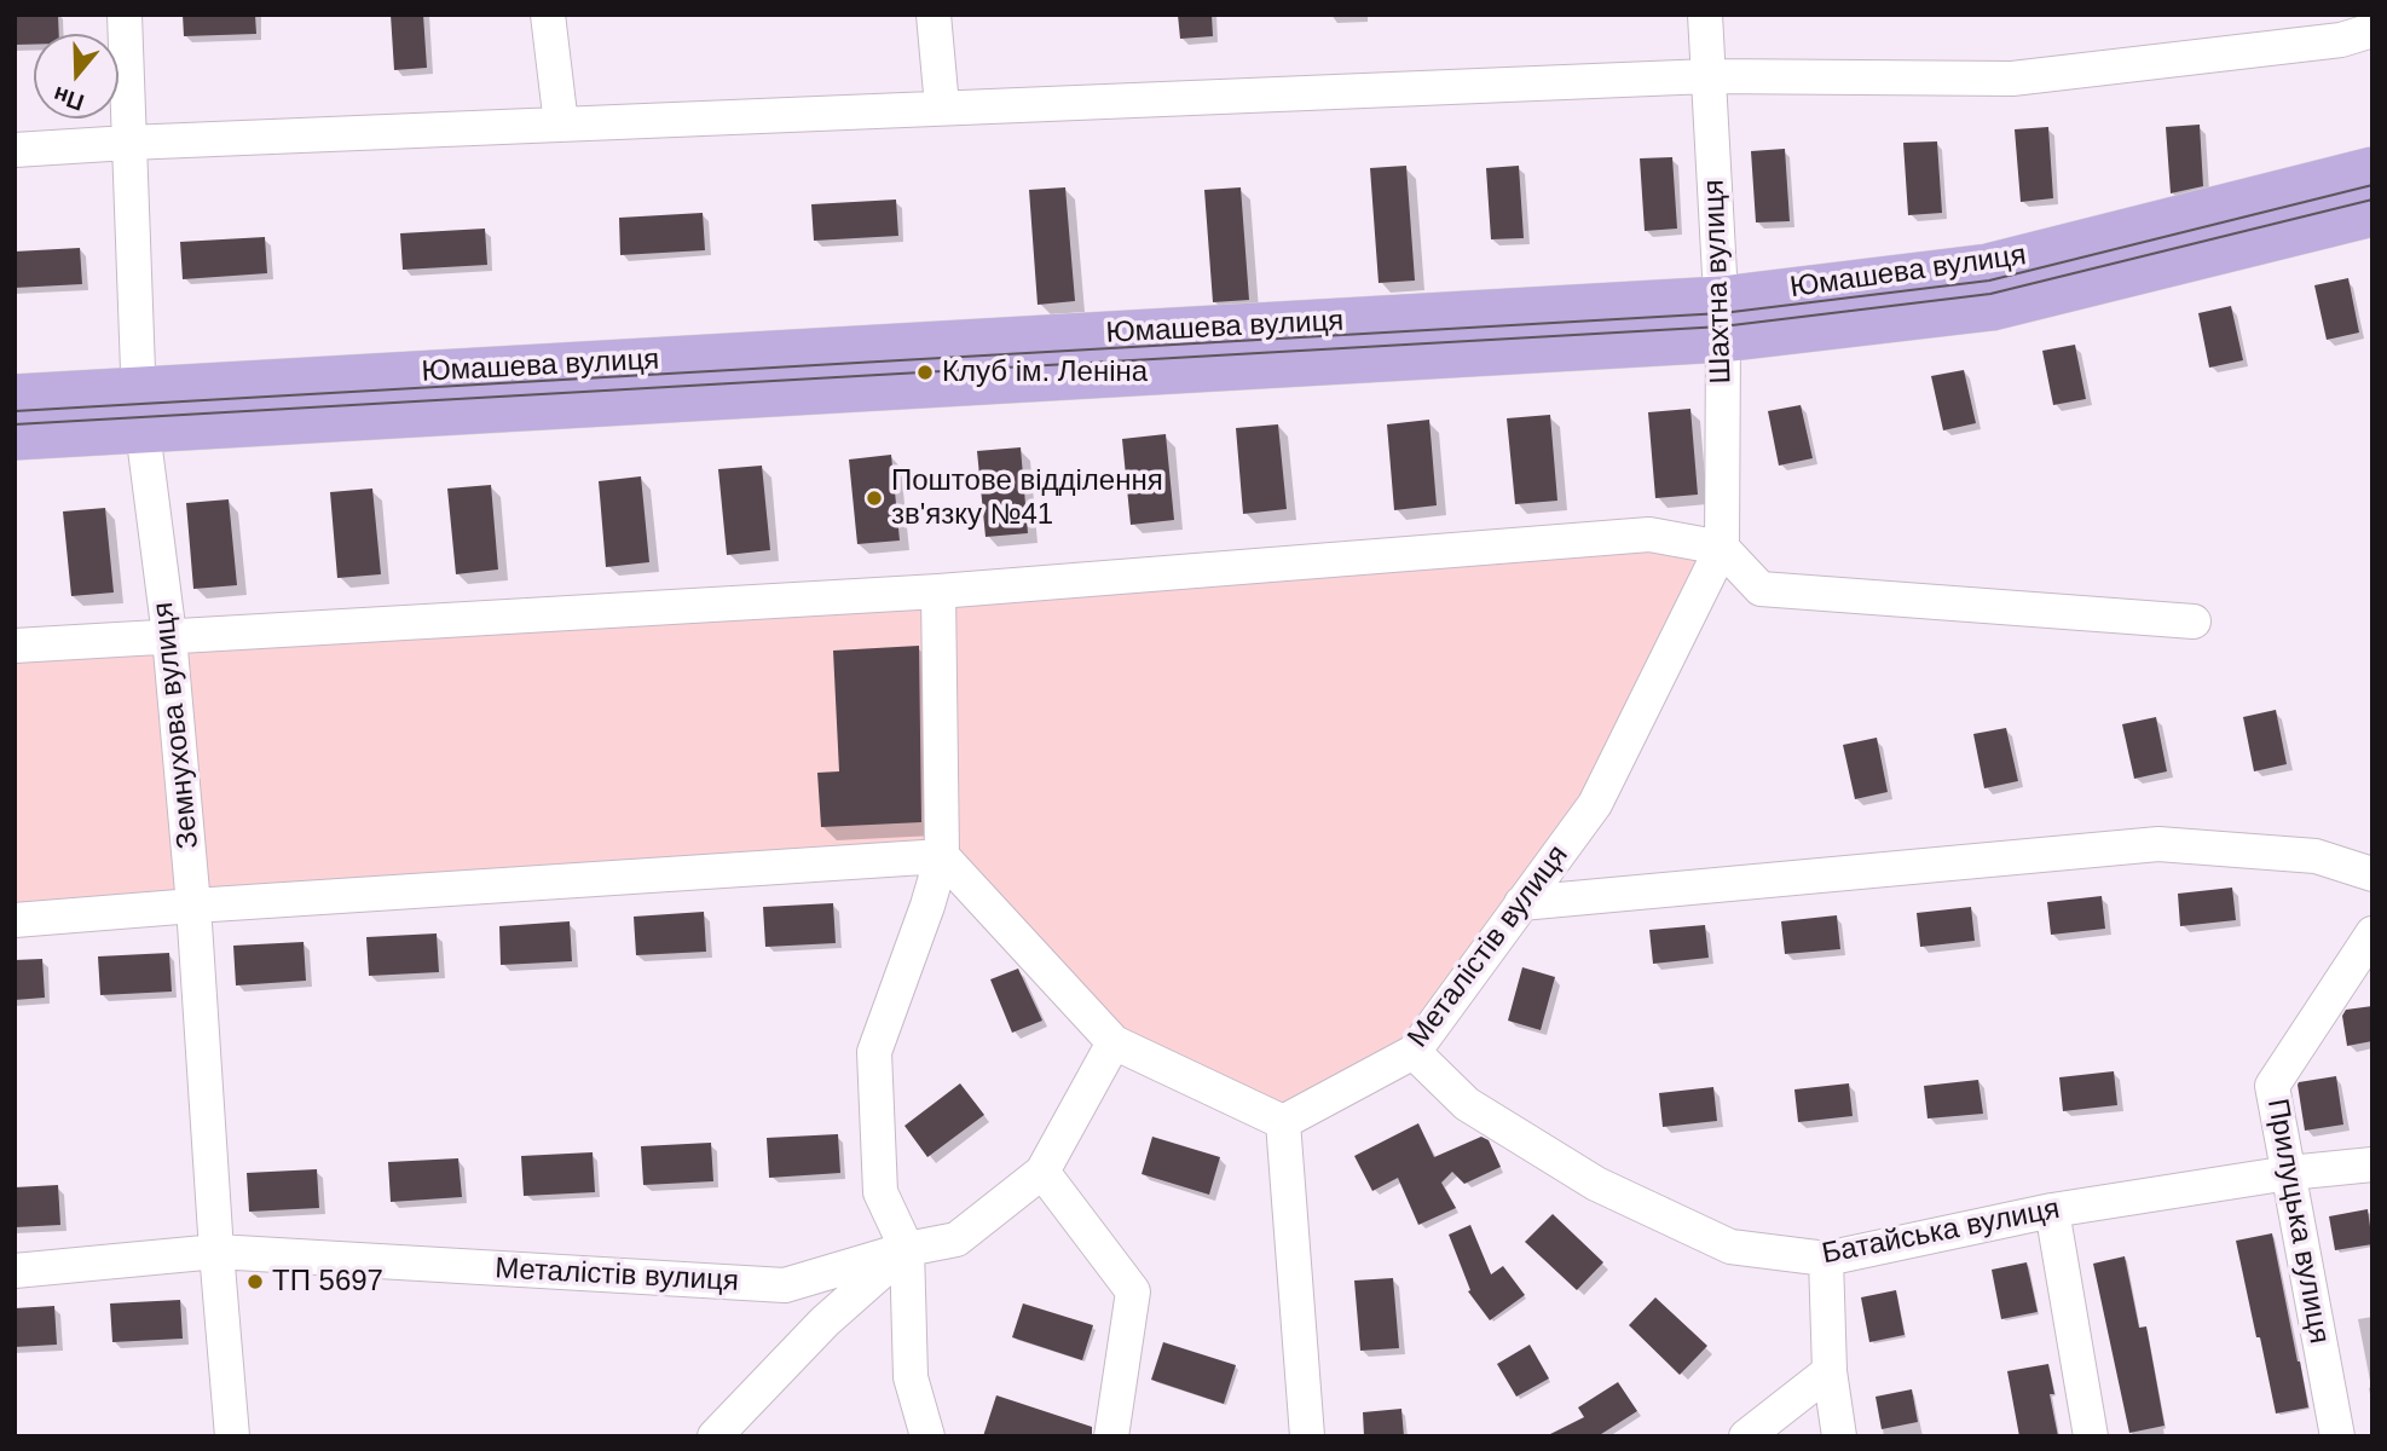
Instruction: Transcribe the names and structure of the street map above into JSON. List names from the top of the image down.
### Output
{
  "streets": {
    "main road": ["Юмашева вулиця"],
    "street": [
      "Шахтна вулиця",
      "Земнухова вулиця",
      "Металістів вулиця",
      "Прилуцька вулиця",
      "Батайська вулиця"
    ]
  },
  "crossings": [
    ["Юмашева вулиця", "Шахтна вулиця"],
    ["Юмашева вулиця", "Земнухова вулиця"],
    ["Шахтна вулиця", "Металістів вулиця"],
    ["Земнухова вулиця", "Металістів вулиця"],
    ["Металістів вулиця", "Батайська вулиця"],
    ["Прилуцька вулиця", "Батайська вулиця"]
  ],
  "places": ["Клуб ім. Леніна", "Поштове відділення зв'язку №41", "ТП 5697"],
  "north": "bottom"
}
